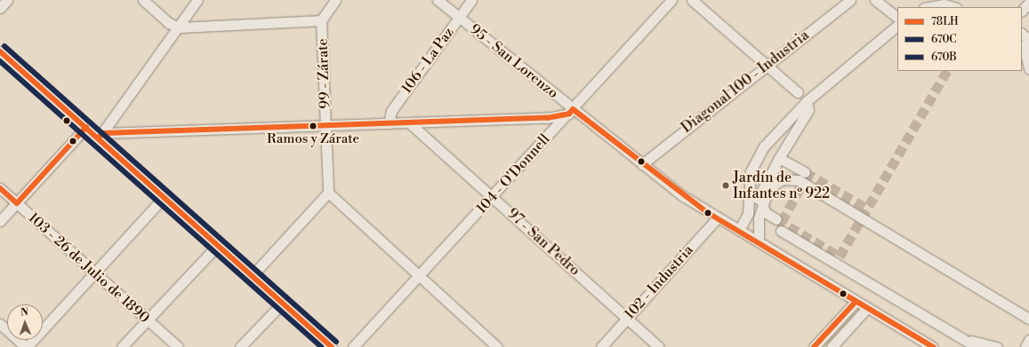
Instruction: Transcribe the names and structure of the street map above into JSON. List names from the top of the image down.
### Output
{
  "streets": {
    "street": [
      "106 - La Paz",
      "95 - San Lorenzo",
      "99 - Zárate",
      "Diagonal 100 - Industria",
      "104 - O'Donnell",
      "97 - San Pedro",
      "103 - 26 de Julio de 1890",
      "102 - Industria"
    ]
  },
  "crossings": [
    ["106 - La Paz", "95 - San Lorenzo"],
    ["95 - San Lorenzo", "Diagonal 100 - Industria"],
    ["95 - San Lorenzo", "104 - O'Donnell"],
    ["95 - San Lorenzo", "102 - Industria"],
    ["104 - O'Donnell", "97 - San Pedro"],
    ["97 - San Pedro", "102 - Industria"]
  ],
  "places": ["Ramos y Zárate", "Jardín de Infantes nº 922"],
  "lines": ["transit line 670B", "transit line 78LH", "transit line 670C"],
  "legend": ["78LH", "670C", "670B"],
  "north": "top"
}
